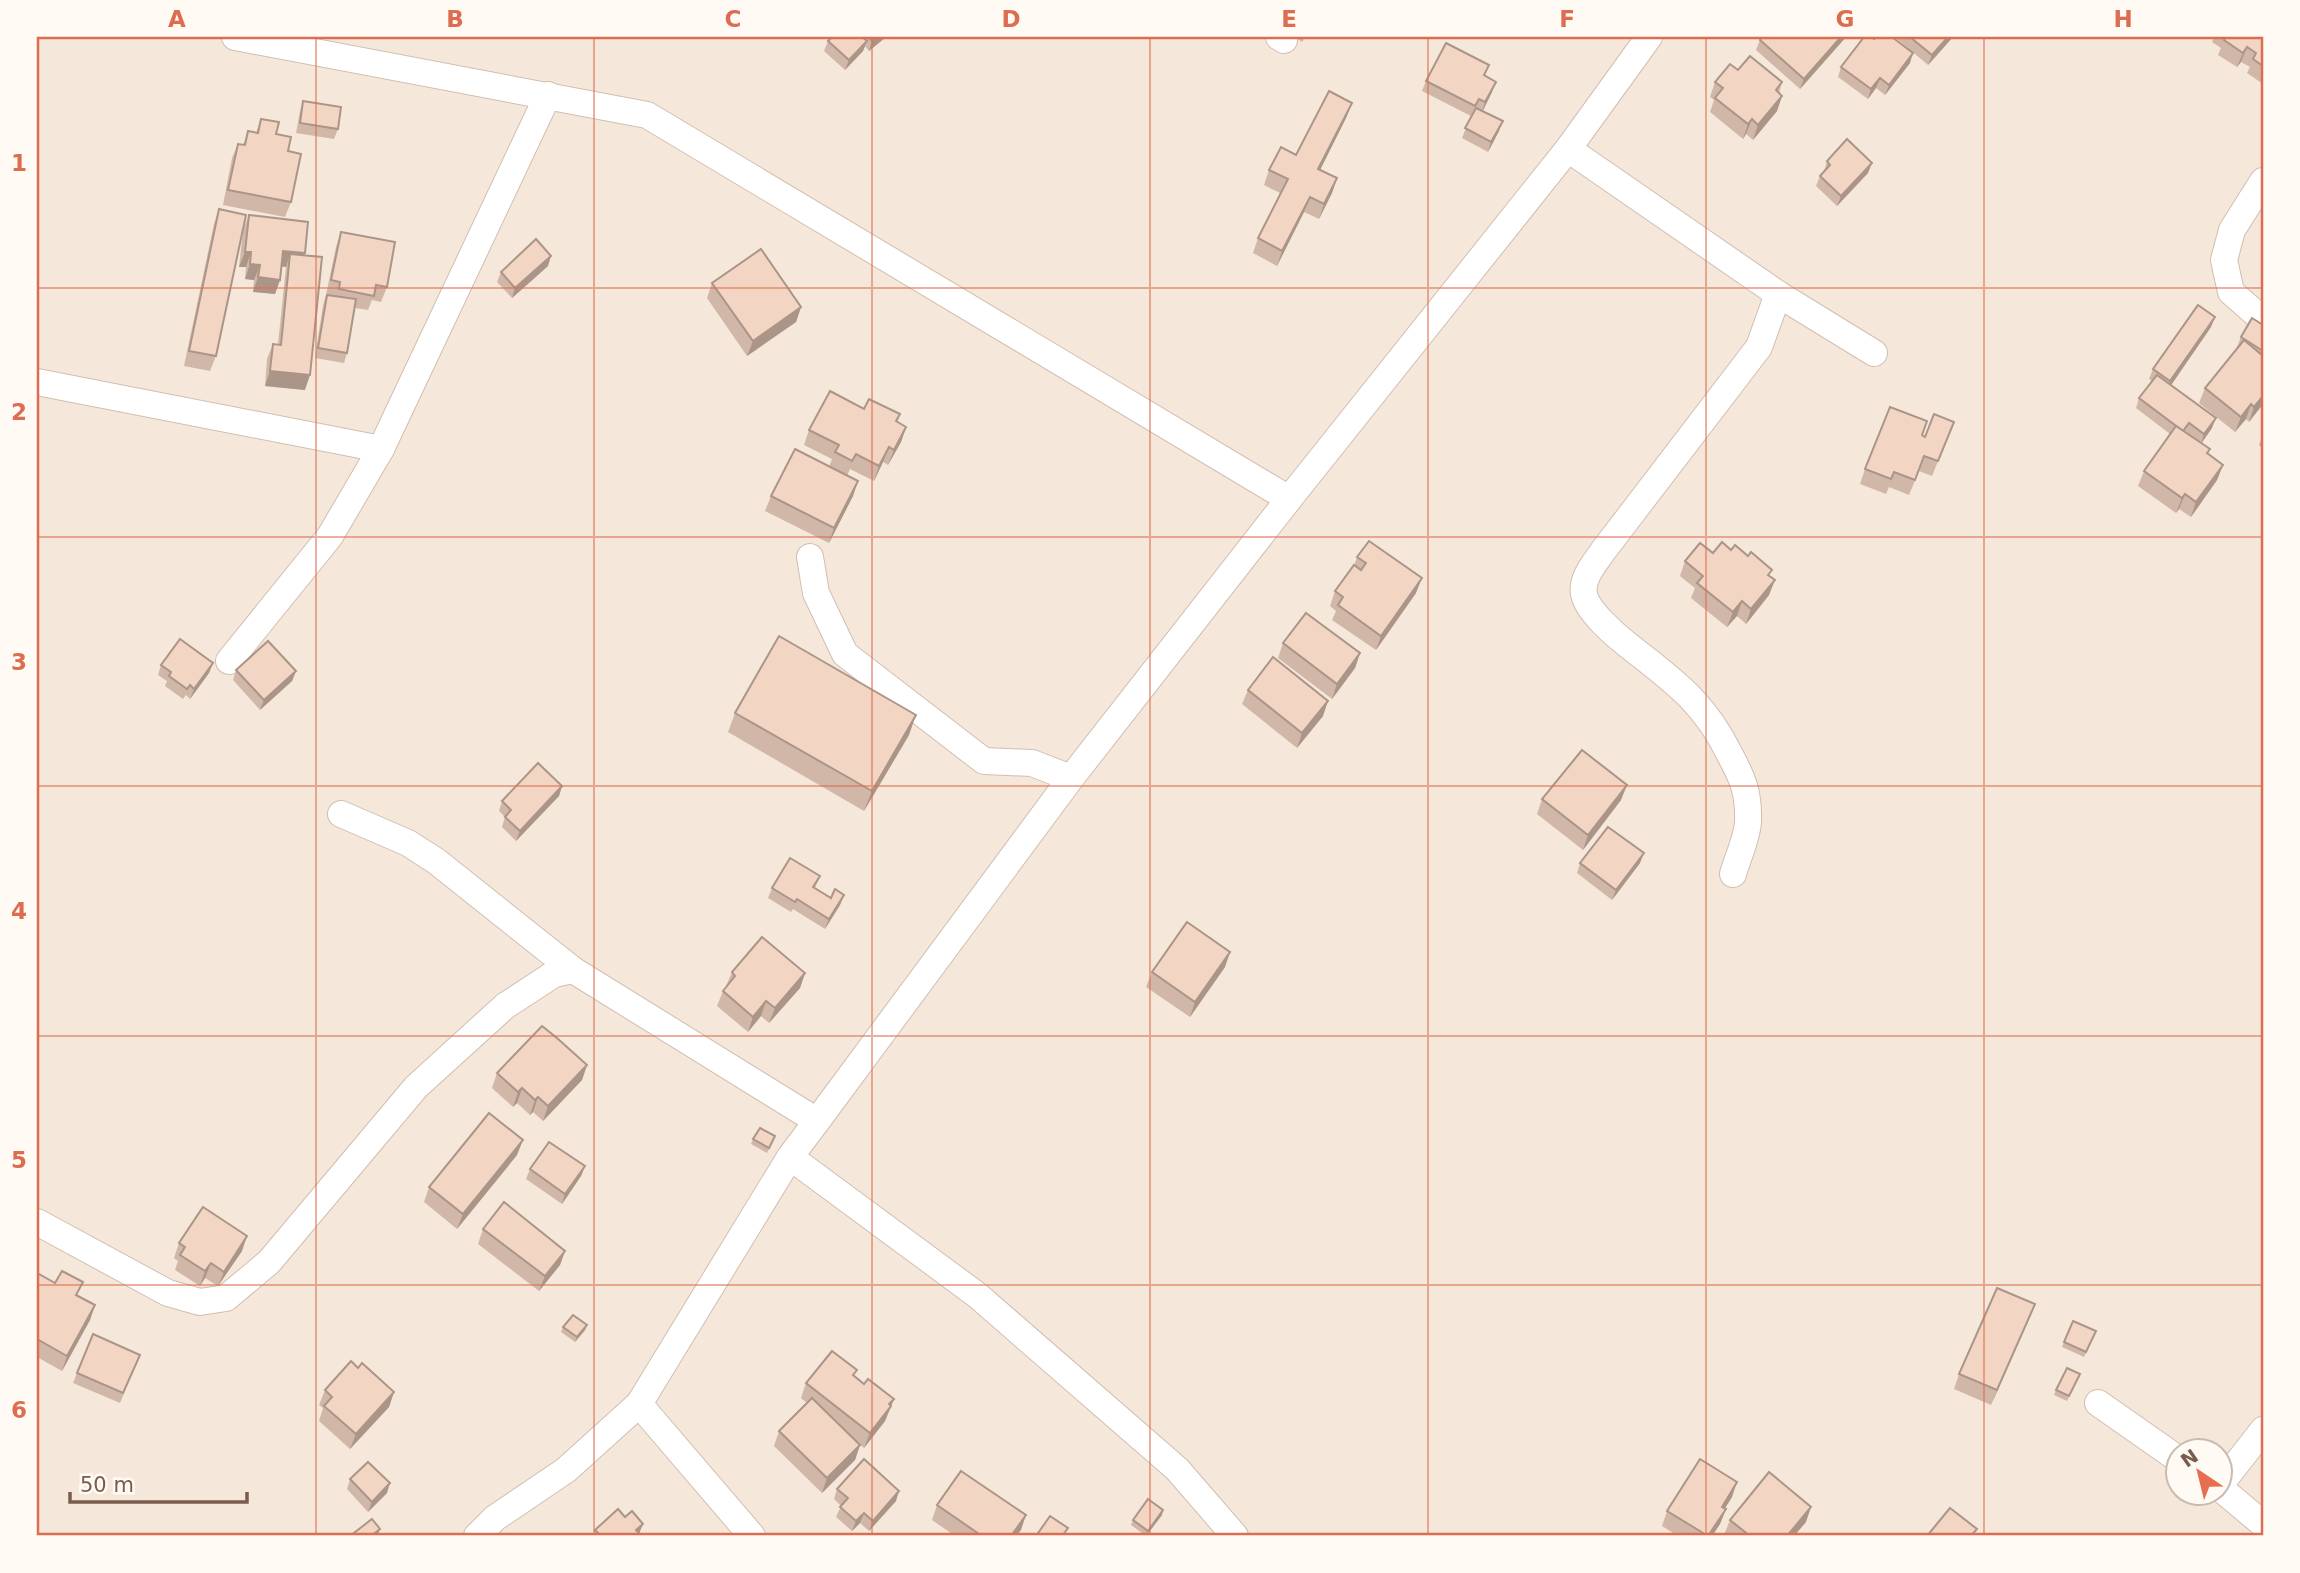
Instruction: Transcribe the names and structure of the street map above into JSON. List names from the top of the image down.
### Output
{
  "scale_bar": "50 m",
  "north": "top left",
  "grid": {
    "columns": [
      "A",
      "B",
      "C",
      "D",
      "E",
      "F",
      "G",
      "H"
    ],
    "rows": [
      "1",
      "2",
      "3",
      "4",
      "5",
      "6"
    ]
  }
}
